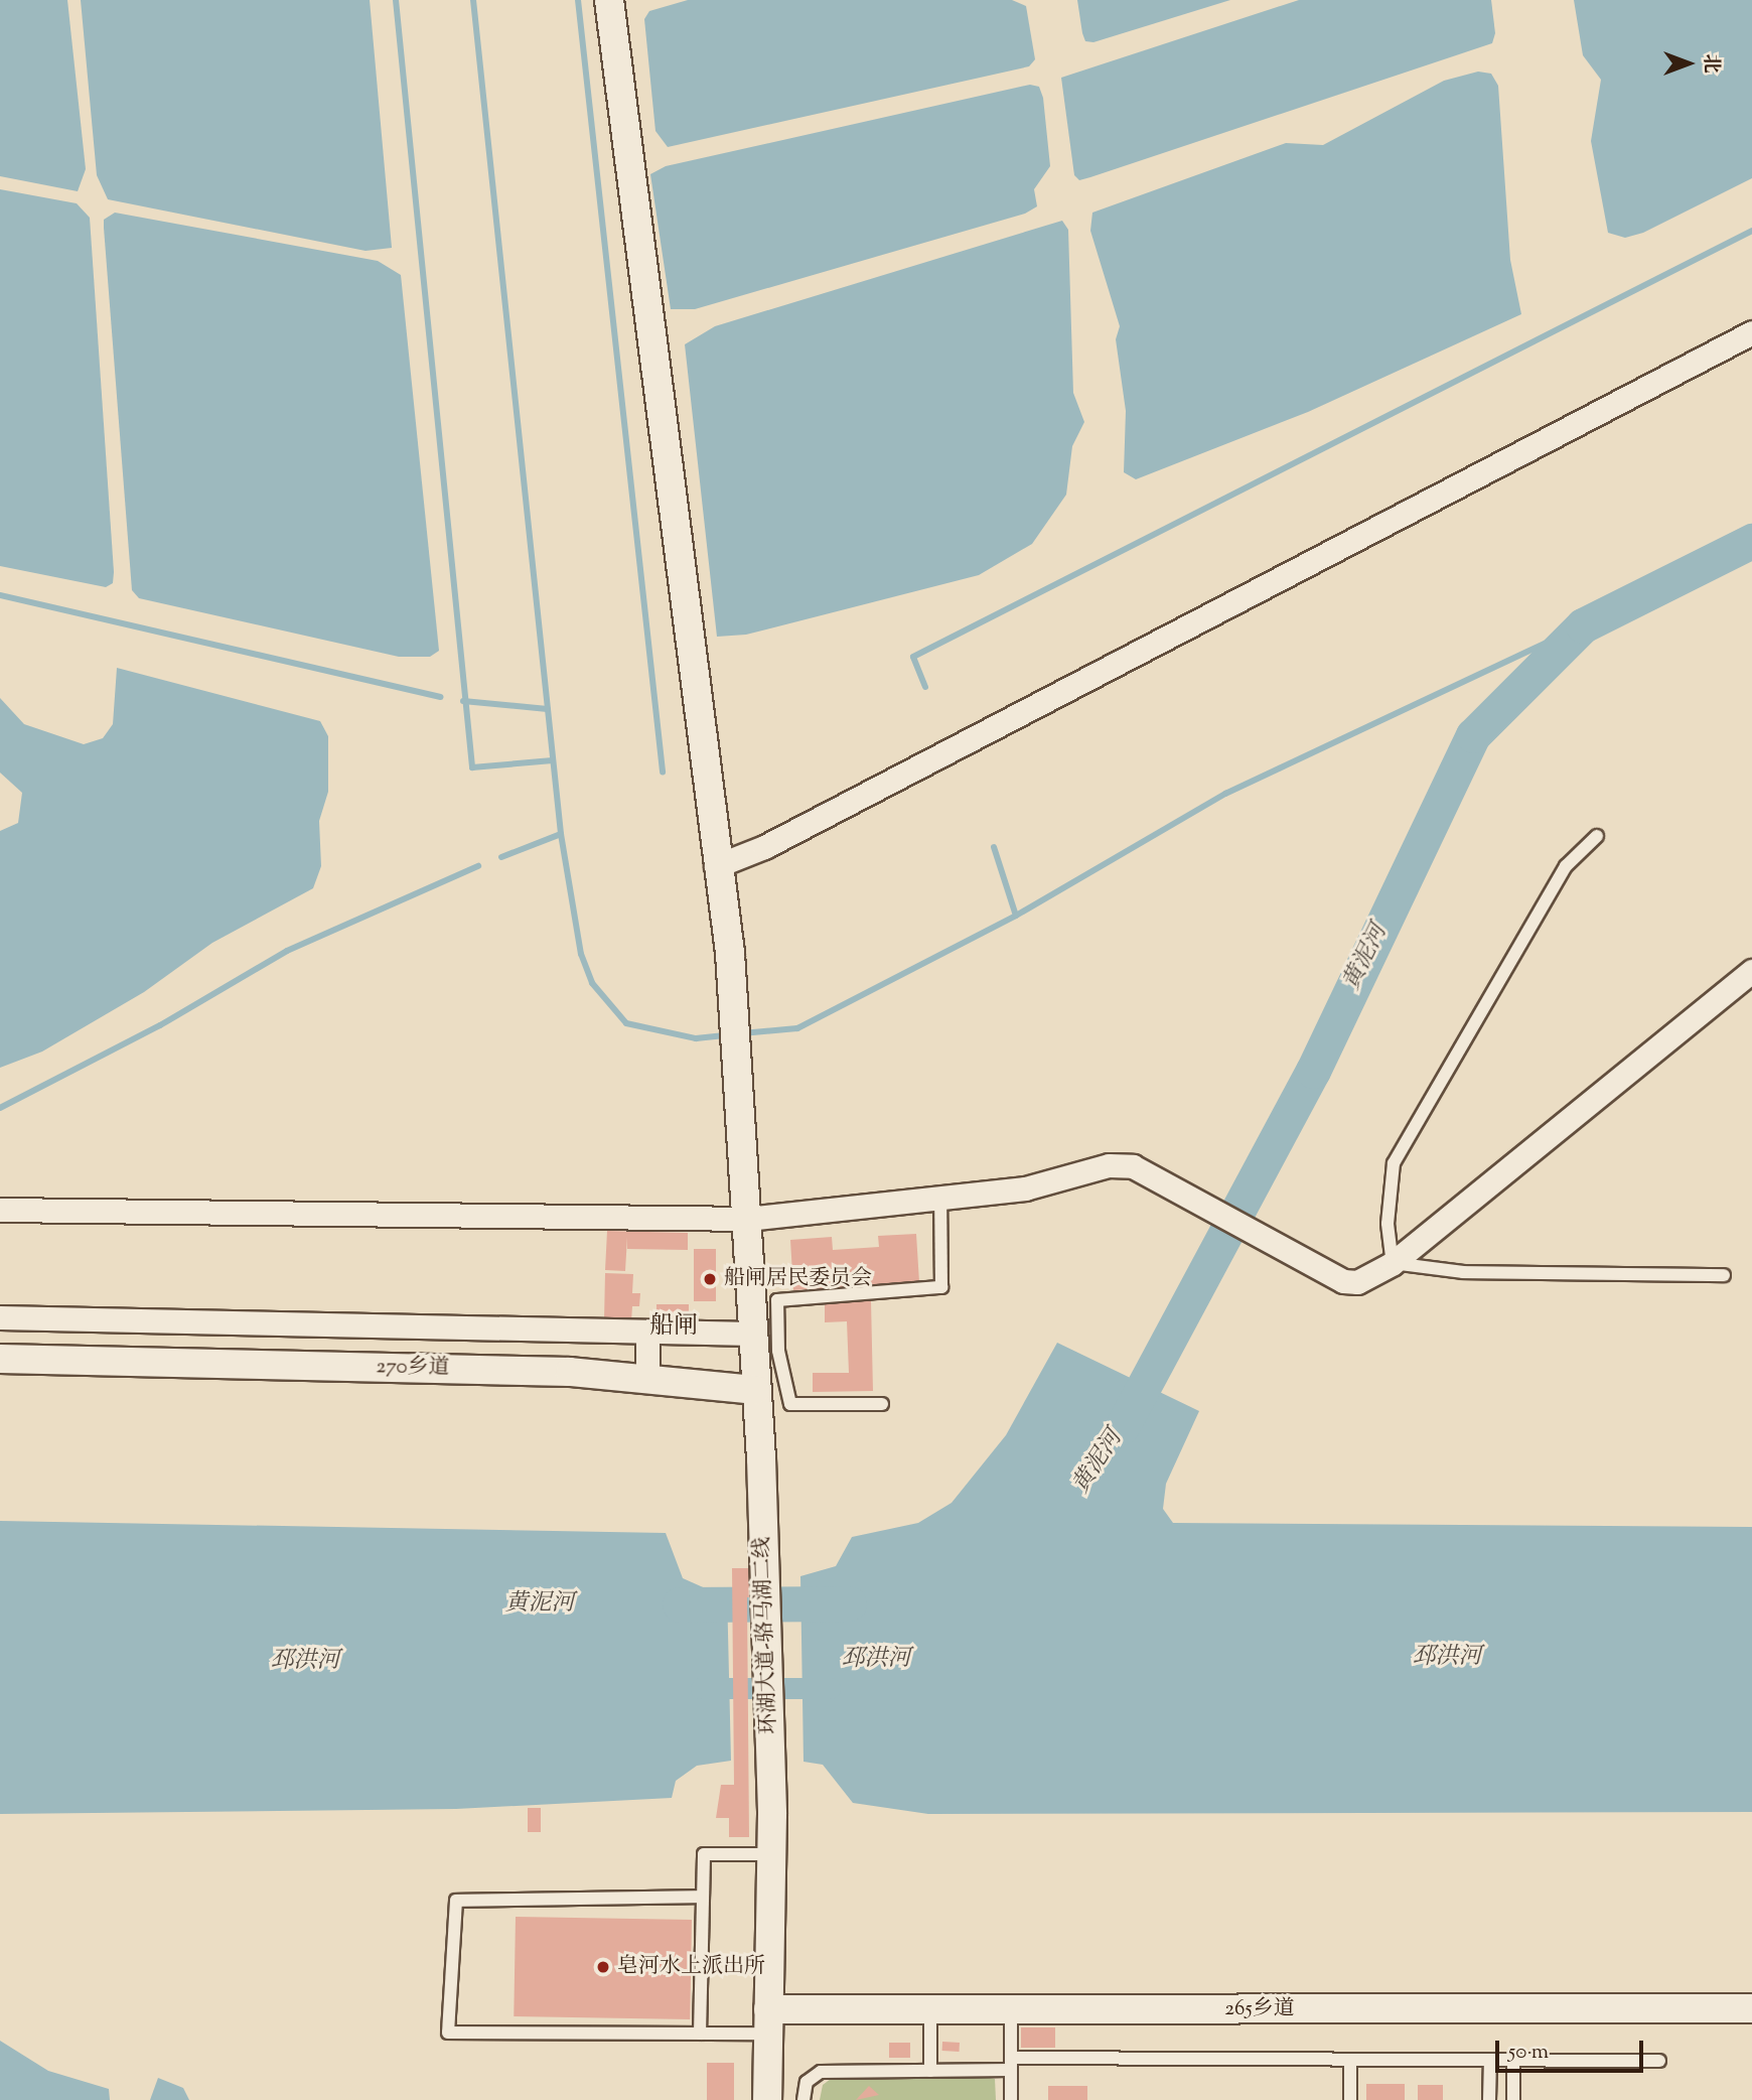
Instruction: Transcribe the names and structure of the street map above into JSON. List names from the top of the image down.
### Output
{
  "streets": {
    "street": ["270乡道", "环湖大道-骆马湖二线", "265乡道"]
  },
  "crossings": [
    ["270乡道", "环湖大道-骆马湖二线"]
  ],
  "districts": ["船闸"],
  "water": ["黄泥河", "邳洪河"],
  "places": ["船闸居民委员会", "皂河水上派出所"],
  "scale_bar": "50 m",
  "north": "right"
}
